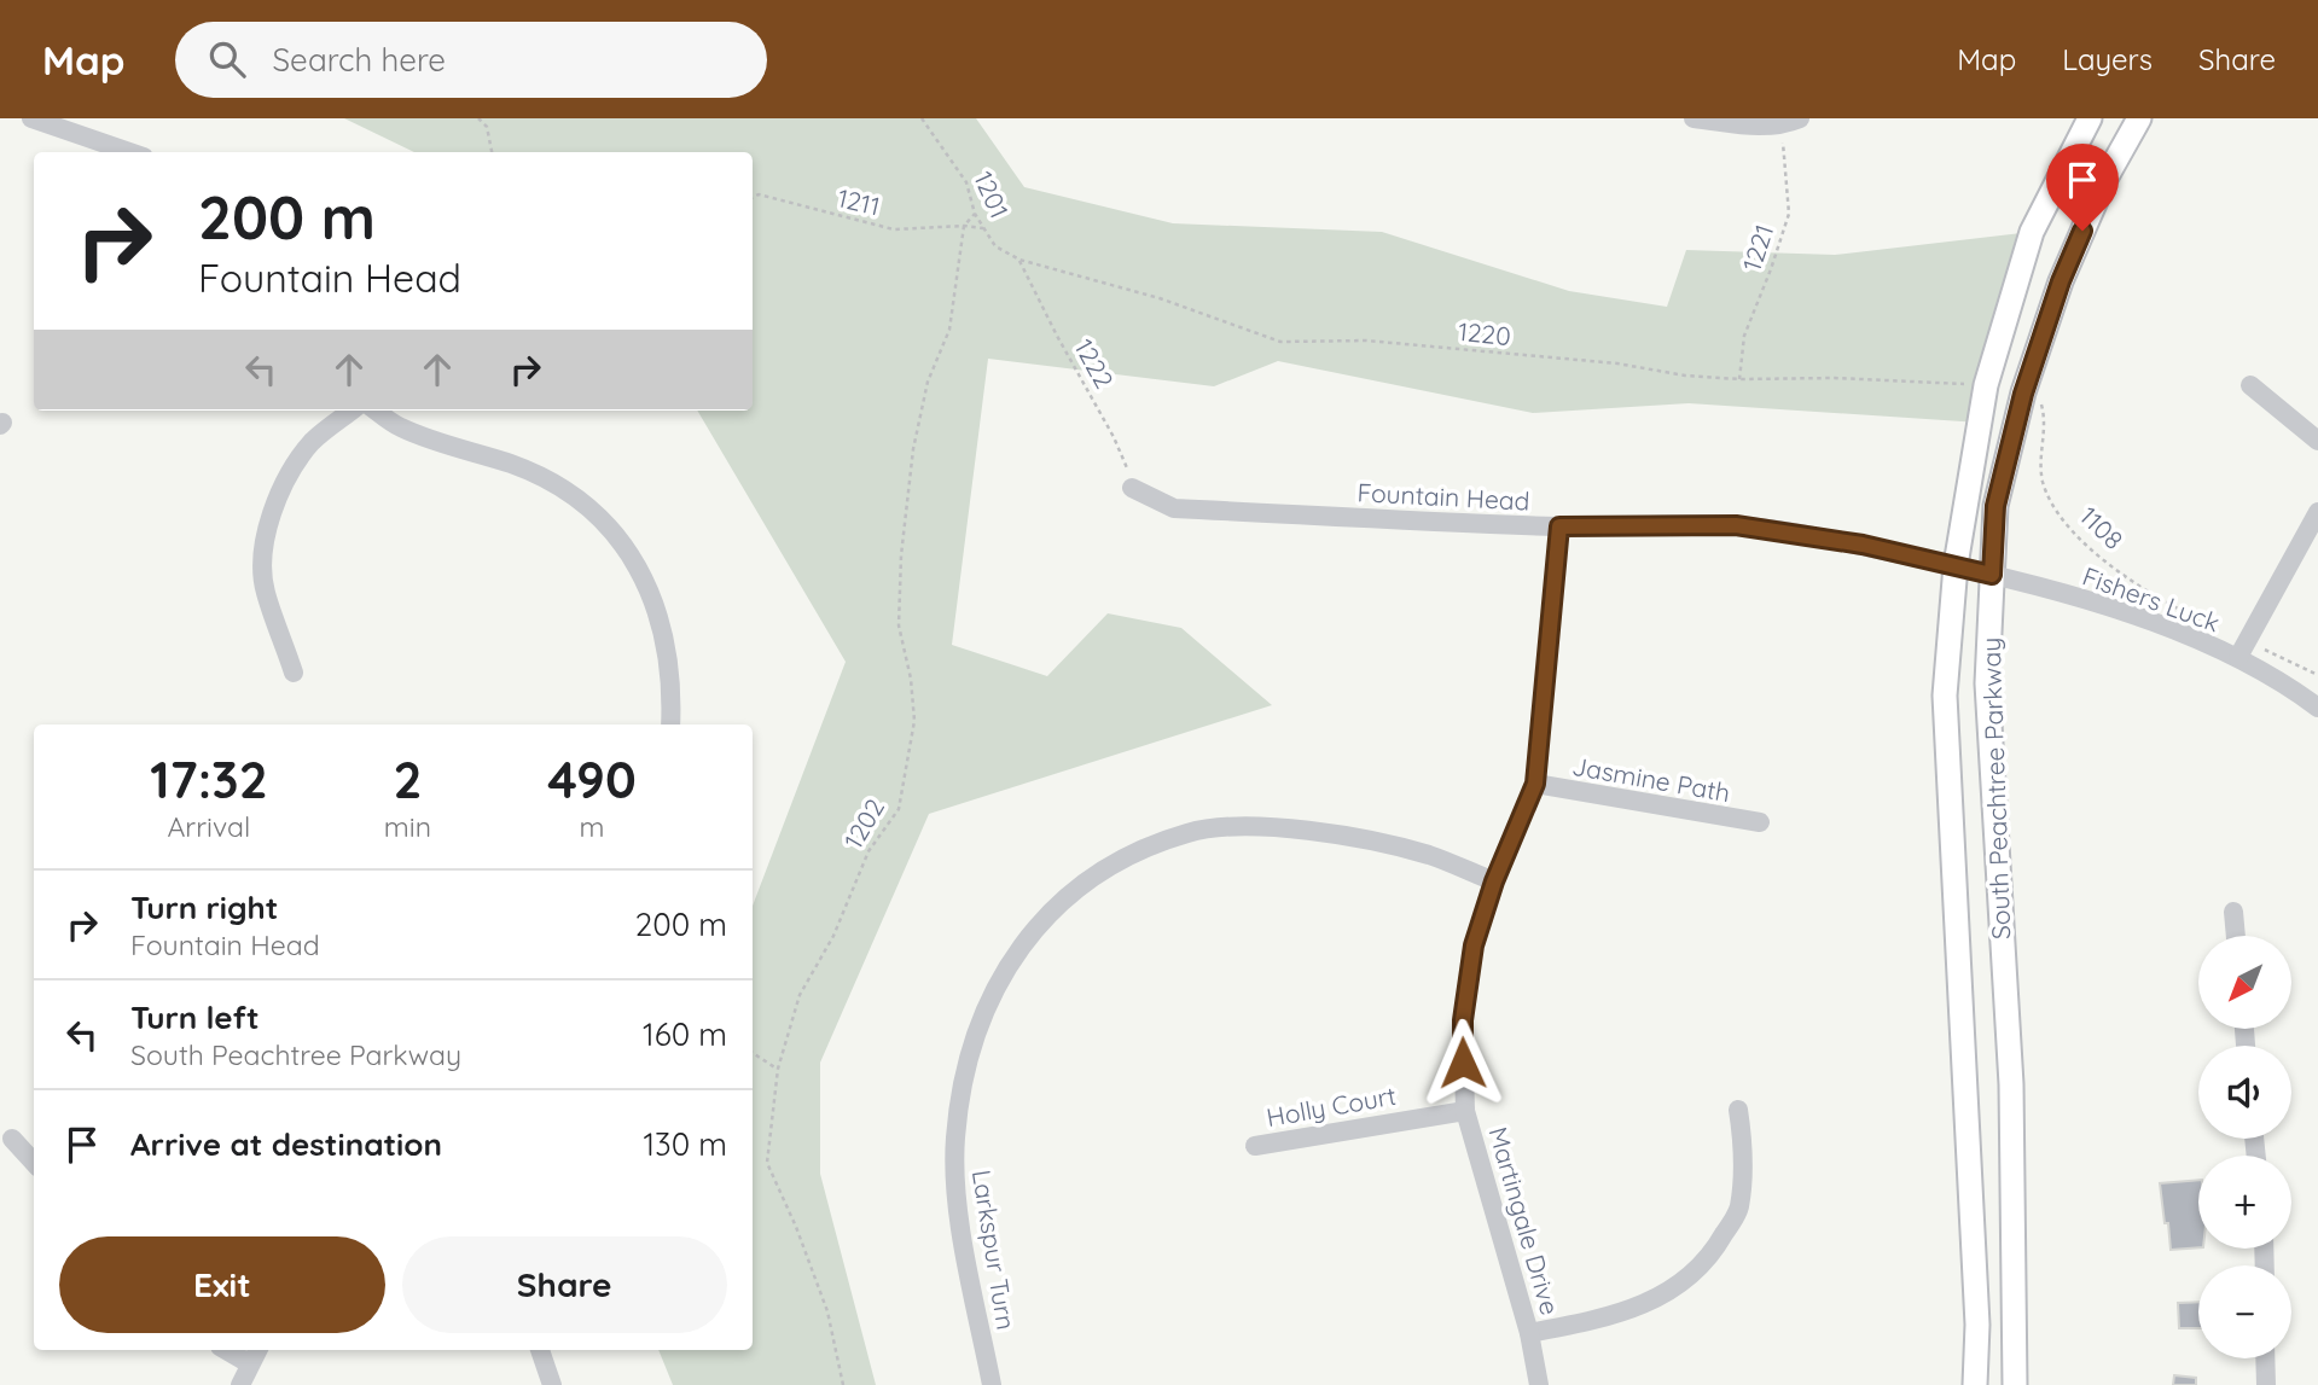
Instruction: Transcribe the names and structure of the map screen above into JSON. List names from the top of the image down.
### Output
{
  "streets": {
    "main road": ["South Peachtree Parkway"],
    "street": [
      "Fountain Head",
      "Fishers Luck",
      "Jasmine Path",
      "Holly Court",
      "Martingale Drive",
      "Larkspur Turn"
    ],
    "path": [
      "1201",
      "1211",
      "1221",
      "1220",
      "1222",
      "1108",
      "1202"
    ]
  },
  "crossings": [
    ["1201", "1211"],
    ["1201", "1220"],
    ["1211", "1202"],
    ["1221", "1220"],
    ["1220", "1222"],
    ["1220", "South Peachtree Parkway"],
    ["1222", "Fountain Head"],
    ["Fountain Head", "Fishers Luck"],
    ["Fountain Head", "South Peachtree Parkway"],
    ["Fountain Head", "Martingale Drive"],
    ["1108", "South Peachtree Parkway"],
    ["Fishers Luck", "South Peachtree Parkway"],
    ["Jasmine Path", "Martingale Drive"],
    ["Holly Court", "Martingale Drive"],
    ["Martingale Drive", "Larkspur Turn"]
  ],
  "north": "bottom left",
  "page": {
    "header": "Map",
    "search": "Search here",
    "nav": ["Map", "Layers", "Share"],
    "turn": ["200 m", "Fountain Head"],
    "eta": [
      "17:32",
      "Arrival",
      "2",
      "min",
      "490",
      "m"
    ],
    "list": [
      {
        "name": "Turn right",
        "note": "Fountain Head",
        "value": "200 m"
      },
      {
        "name": "Turn left",
        "note": "South Peachtree Parkway",
        "value": "160 m"
      },
      {
        "name": "Arrive at destination",
        "value": "130 m"
      }
    ],
    "map_buttons": ["+", "−"],
    "buttons": ["Exit", "Share"]
  }
}
